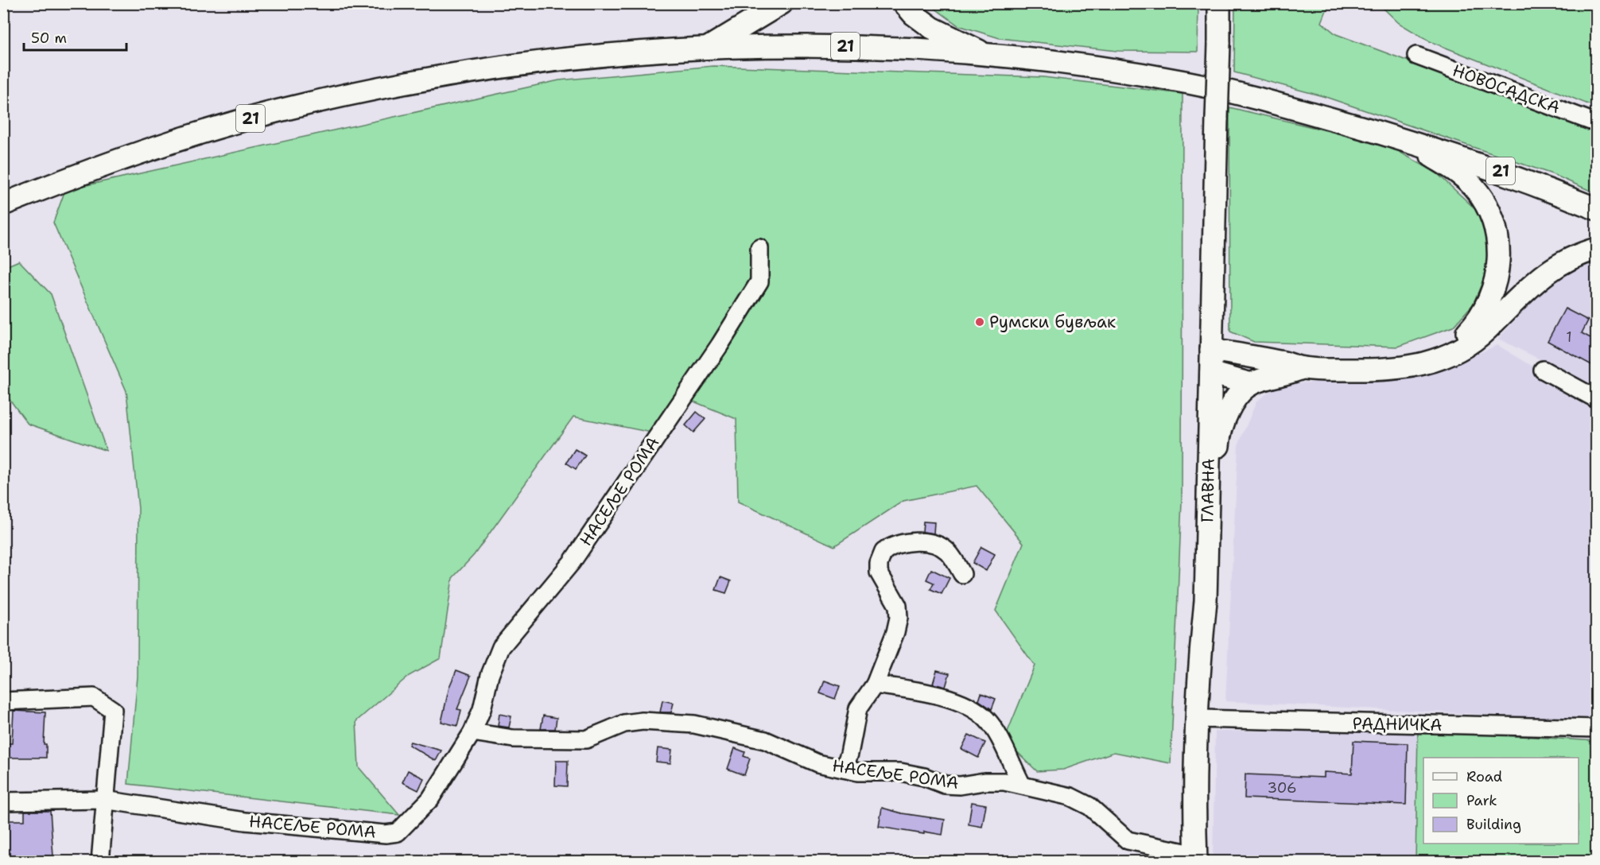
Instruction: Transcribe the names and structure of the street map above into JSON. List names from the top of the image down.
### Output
{
  "streets": {
    "main road": ["21", "ГЛАВНА"],
    "street": ["НОВОСАДСКА", "НАСЕЉЕ РОМА", "РАДНИЧКА"]
  },
  "crossings": [
    ["ГЛАВНА", "НАСЕЉЕ РОМА"],
    ["ГЛАВНА", "РАДНИЧКА"]
  ],
  "places": ["Румски бувљак"],
  "house_numbers": ["1", "306"],
  "legend": ["Road", "Park", "Building"],
  "scale_bar": "50 m"
}
